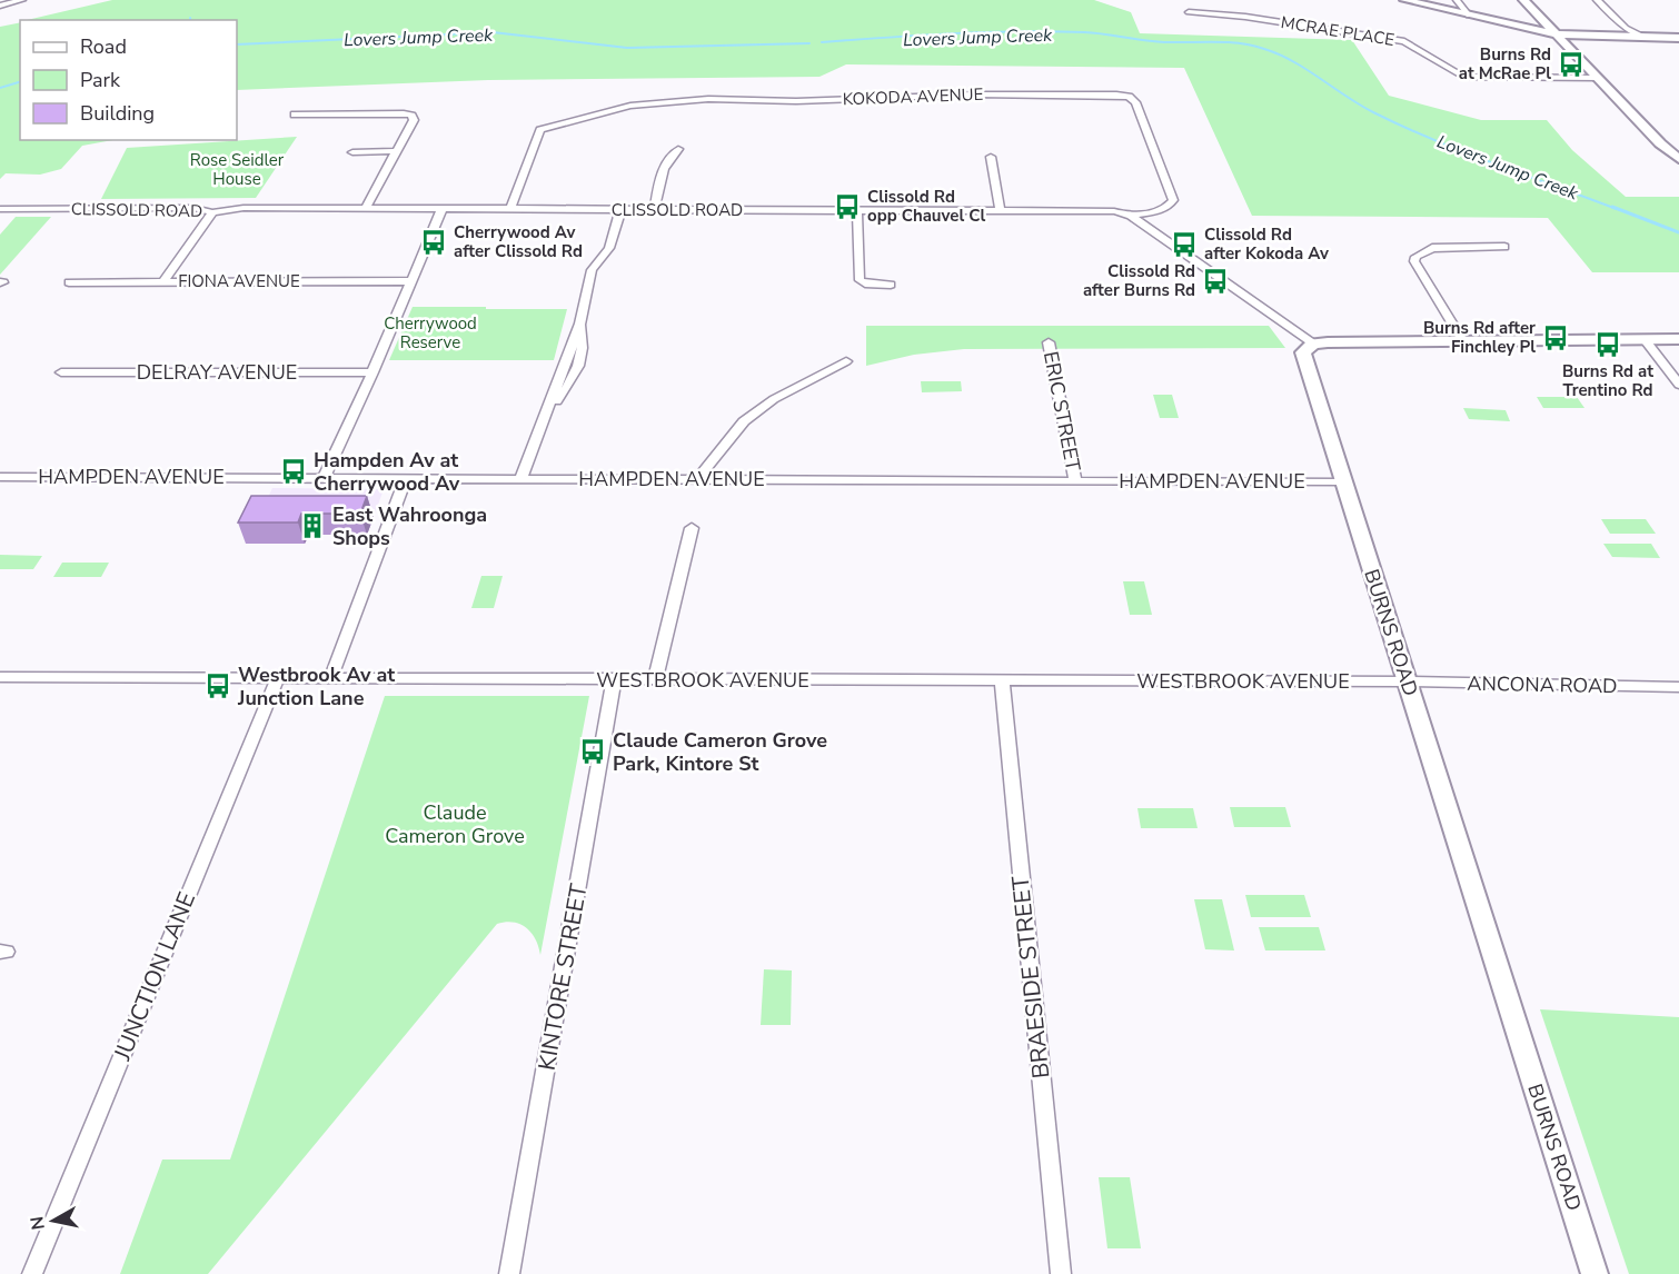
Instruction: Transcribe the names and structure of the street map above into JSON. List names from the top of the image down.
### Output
{
  "streets": {
    "main road": ["BURNS ROAD"],
    "street": [
      "MCRAE PLACE",
      "KOKODA AVENUE",
      "CLISSOLD ROAD",
      "FIONA AVENUE",
      "DELRAY AVENUE",
      "ERIC STREET",
      "HAMPDEN AVENUE",
      "WESTBROOK AVENUE",
      "ANCONA ROAD",
      "JUNCTION LANE",
      "KINTORE STREET",
      "BRAESIDE STREET"
    ]
  },
  "crossings": [
    ["KOKODA AVENUE", "CLISSOLD ROAD"],
    ["CLISSOLD ROAD", "BURNS ROAD"],
    ["ERIC STREET", "HAMPDEN AVENUE"],
    ["HAMPDEN AVENUE", "BURNS ROAD"],
    ["BURNS ROAD", "WESTBROOK AVENUE"],
    ["BURNS ROAD", "ANCONA ROAD"],
    ["WESTBROOK AVENUE", "ANCONA ROAD"],
    ["WESTBROOK AVENUE", "JUNCTION LANE"],
    ["WESTBROOK AVENUE", "KINTORE STREET"],
    ["WESTBROOK AVENUE", "BRAESIDE STREET"]
  ],
  "water": ["Lovers Jump Creek"],
  "parks": ["Rose Seidler House", "Cherrywood Reserve", "Claude Cameron Grove"],
  "places": {
    "bus stop": [
      "Burns Rd at McRae Pl",
      "Clissold Rd opp Chauvel Cl",
      "Cherrywood Av after Clissold Rd",
      "Clissold Rd after Kokoda Av",
      "Clissold Rd after Burns Rd",
      "Burns Rd after Finchley Pl",
      "Burns Rd at Trentino Rd",
      "Hampden Av at Cherrywood Av",
      "Westbrook Av at Junction Lane",
      "Claude Cameron Grove Park, Kintore St"
    ],
    "building": ["East Wahroonga Shops"]
  },
  "legend": ["Road", "Park", "Building"],
  "north": "left"
}
